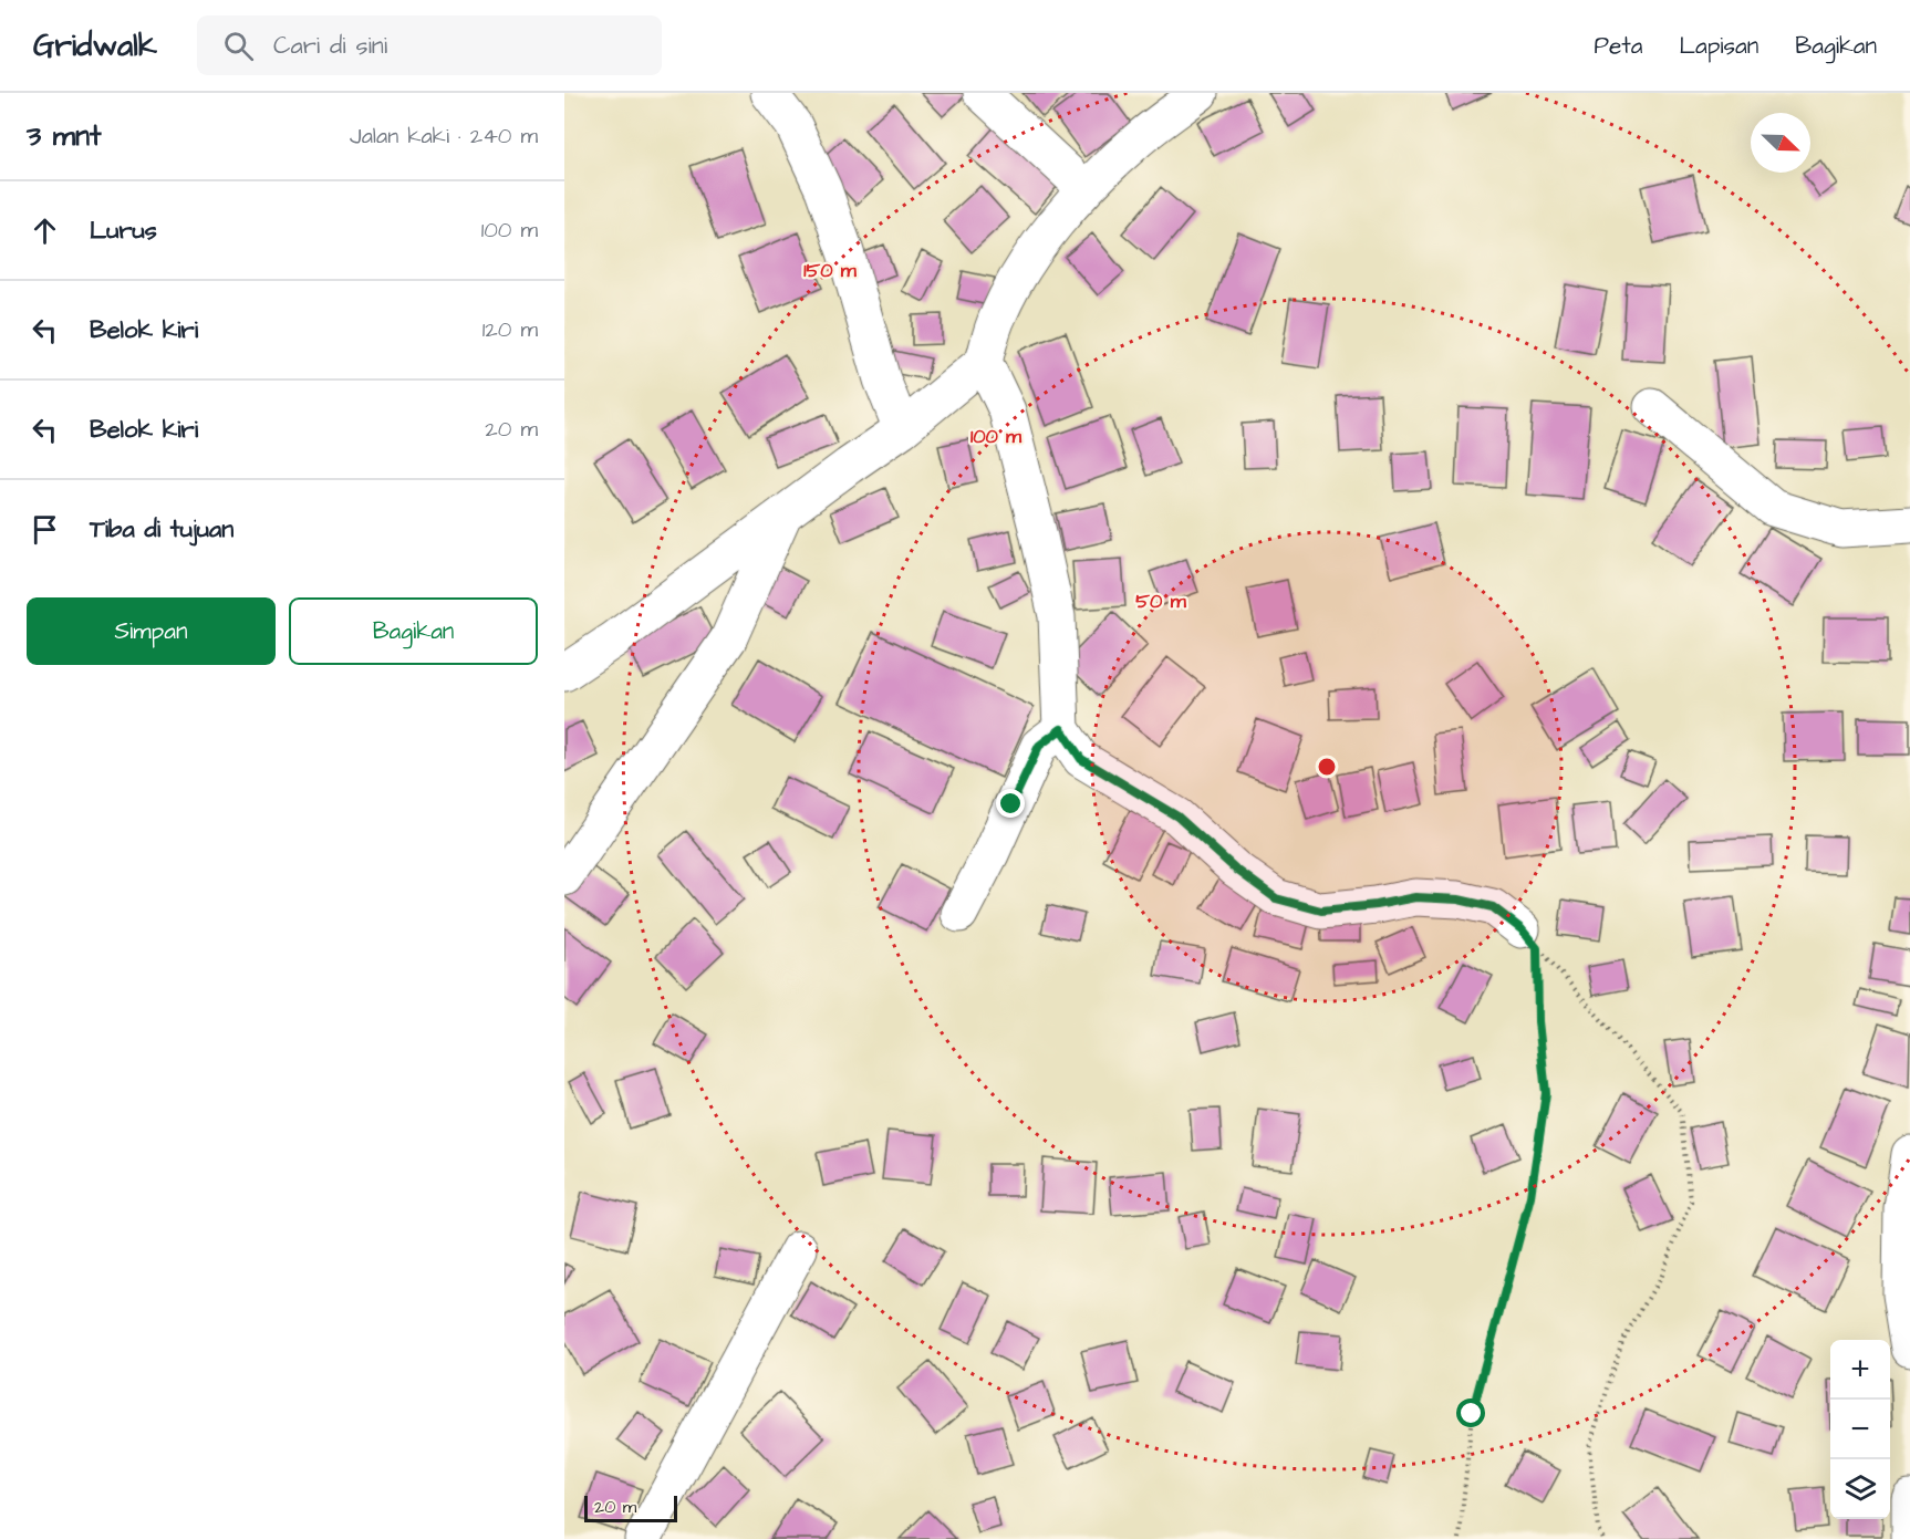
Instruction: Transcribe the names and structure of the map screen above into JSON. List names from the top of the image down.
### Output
{
  "scale_bar": "20 m",
  "north": "bottom right",
  "page": {
    "header": "Gridwalk",
    "search": "Cari di sini",
    "nav": ["Peta", "Lapisan", "Bagikan"],
    "heading": ["3 mnt", "Jalan kaki · 240 m"],
    "list": [
      ["Lurus", "100 m"],
      ["Belok kiri", "120 m"],
      ["Belok kiri", "20 m"],
      "Tiba di tujuan"
    ],
    "buttons": ["Simpan", "Bagikan"],
    "map_buttons": ["+", "−"],
    "scale": "20 m"
  },
  "rings": ["150 m", "100 m", "50 m"]
}
